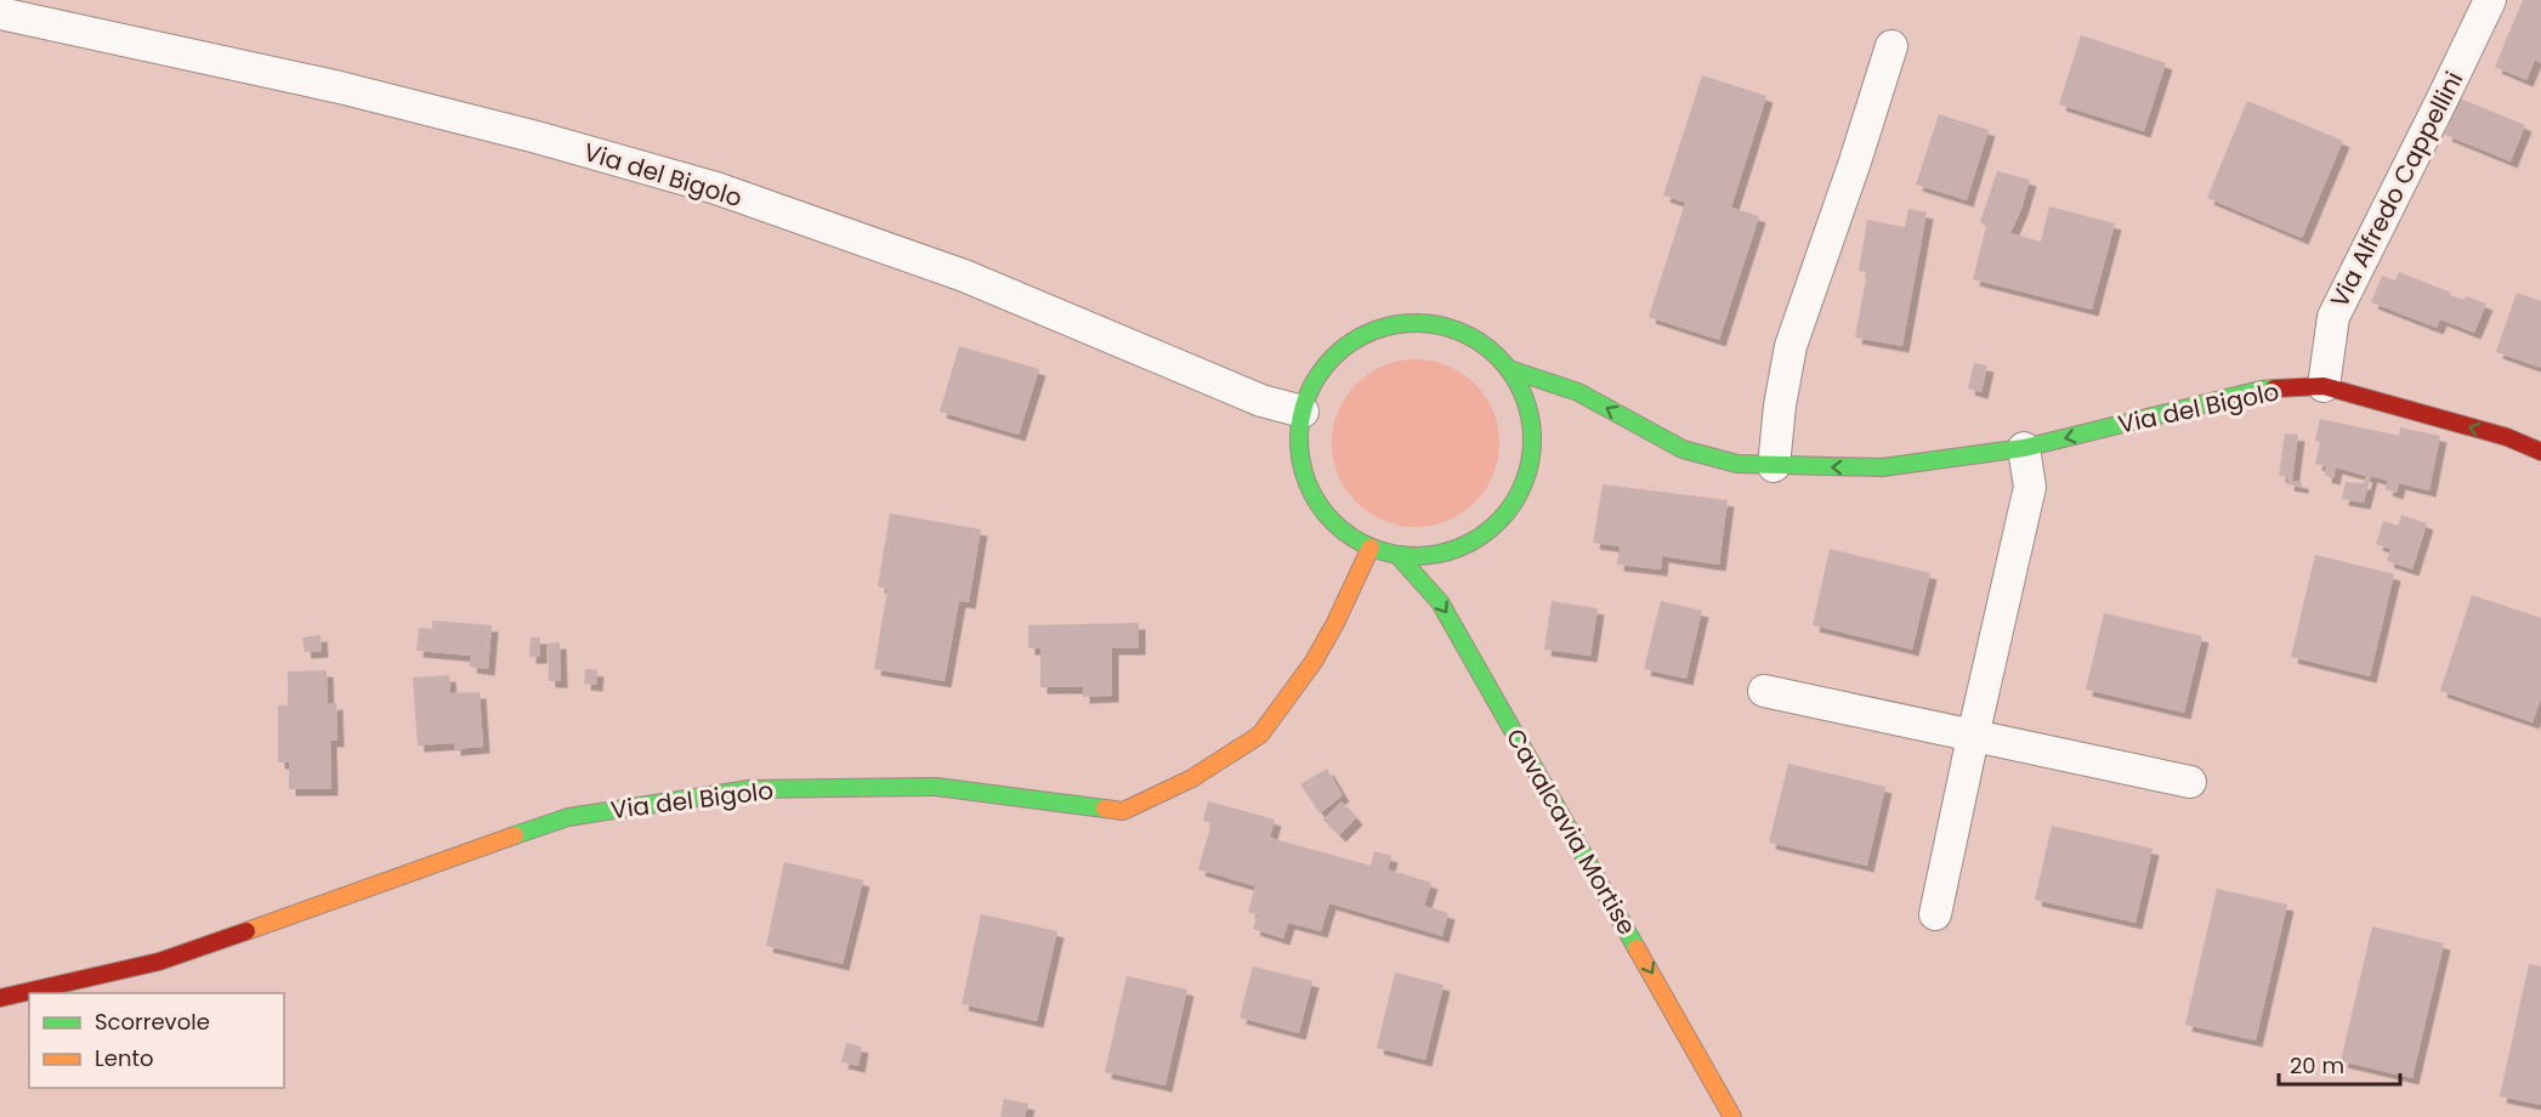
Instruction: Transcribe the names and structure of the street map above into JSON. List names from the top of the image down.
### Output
{
  "streets": {
    "street": ["Via del Bigolo", "Via Alfredo Cappellini", "Cavalcavia Mortise"]
  },
  "crossings": [
    ["Via del Bigolo", "Via Alfredo Cappellini"],
    ["Via del Bigolo", "Cavalcavia Mortise"]
  ],
  "one_way": ["Cavalcavia Mortise"],
  "legend": ["Scorrevole", "Lento"],
  "scale_bar": "20 m"
}
